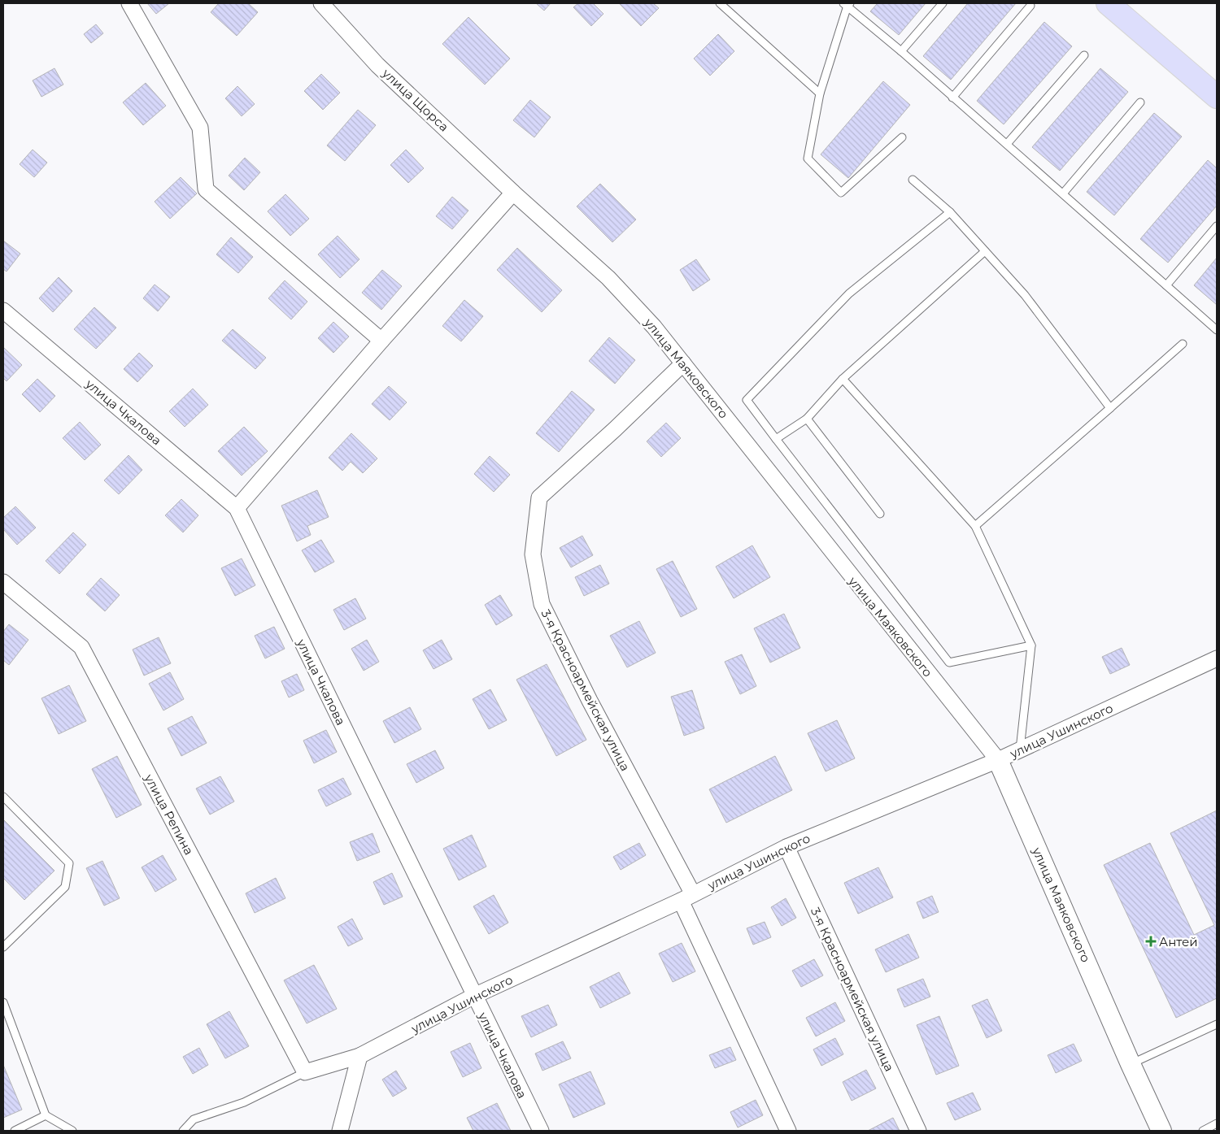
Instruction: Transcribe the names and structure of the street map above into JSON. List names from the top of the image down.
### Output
{
  "streets": {
    "street": [
      "улица Щорса",
      "улица Маяковского",
      "улица Чкалова",
      "3-я Красноармейская улица",
      "улица Ушинского",
      "улица Репина"
    ]
  },
  "crossings": [
    ["улица Щорса", "улица Маяковского"],
    ["улица Маяковского", "3-я Красноармейская улица"],
    ["улица Маяковского", "улица Ушинского"],
    ["улица Чкалова", "улица Ушинского"],
    ["3-я Красноармейская улица", "улица Ушинского"],
    ["улица Ушинского", "улица Репина"]
  ],
  "places": {
    "health": ["Антей"]
  }
}
